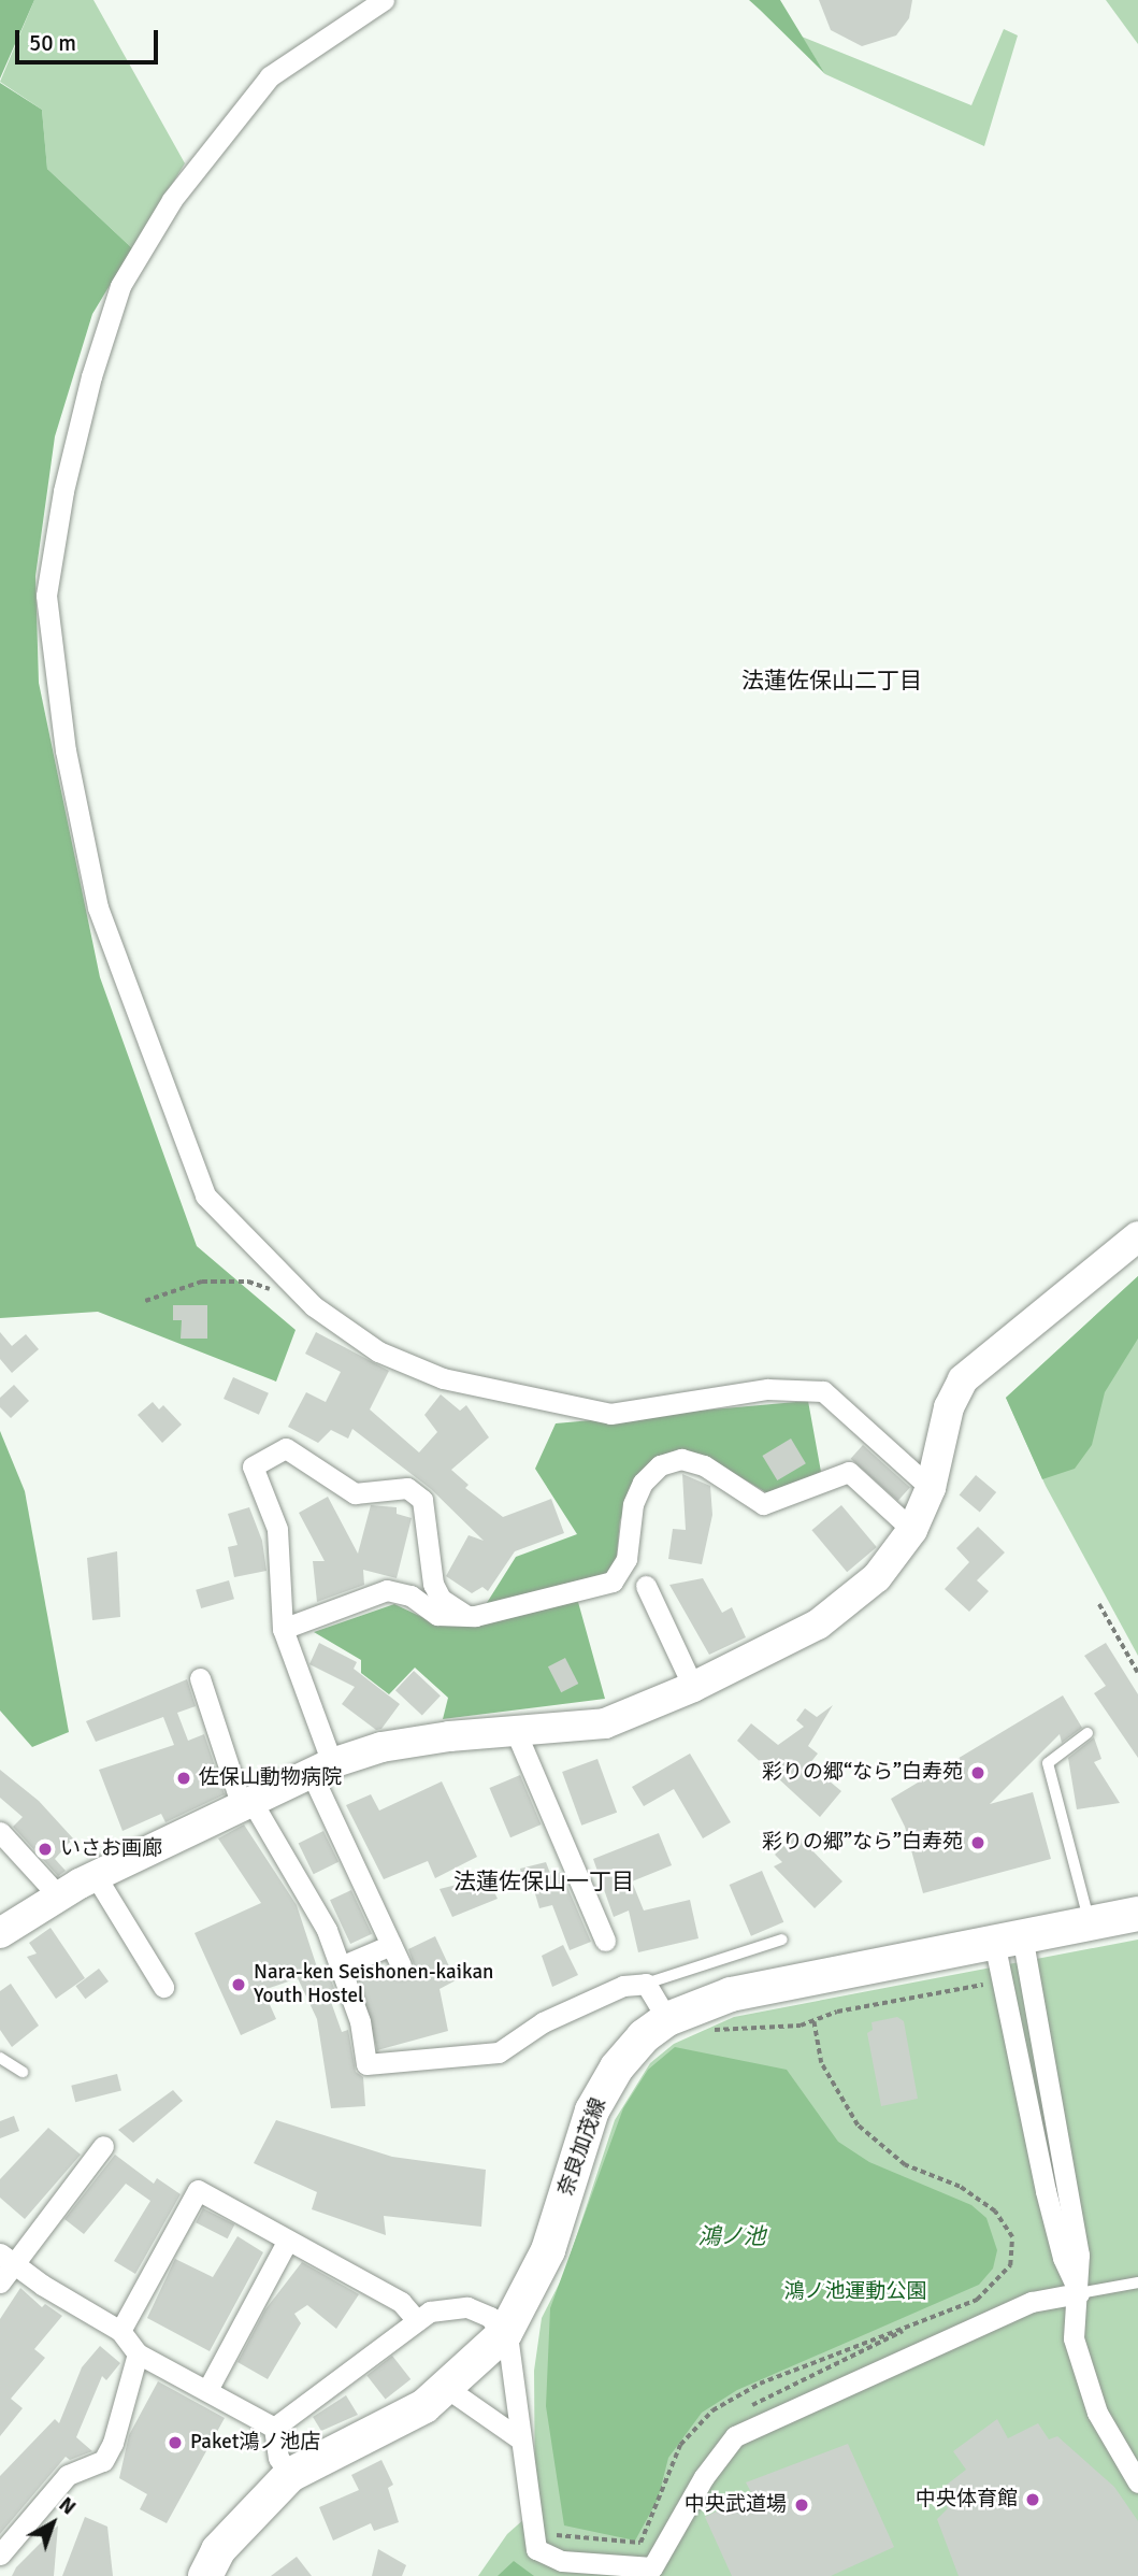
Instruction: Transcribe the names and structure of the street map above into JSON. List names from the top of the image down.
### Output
{
  "streets": {
    "main road": ["奈良加茂線"]
  },
  "districts": ["法蓮佐保山二丁目", "法蓮佐保山一丁目"],
  "water": ["鴻ノ池"],
  "parks": ["鴻ノ池運動公園"],
  "places": [
    "彩りの郷“なら”白寿苑",
    "佐保山動物病院",
    "彩りの郷”なら”白寿苑",
    "いさお画廊",
    "Nara-ken Seishonen-kaikan Youth Hostel",
    "Paket鴻ノ池店",
    "中央体育館",
    "中央武道場"
  ],
  "scale_bar": "50 m",
  "north": "top right"
}
